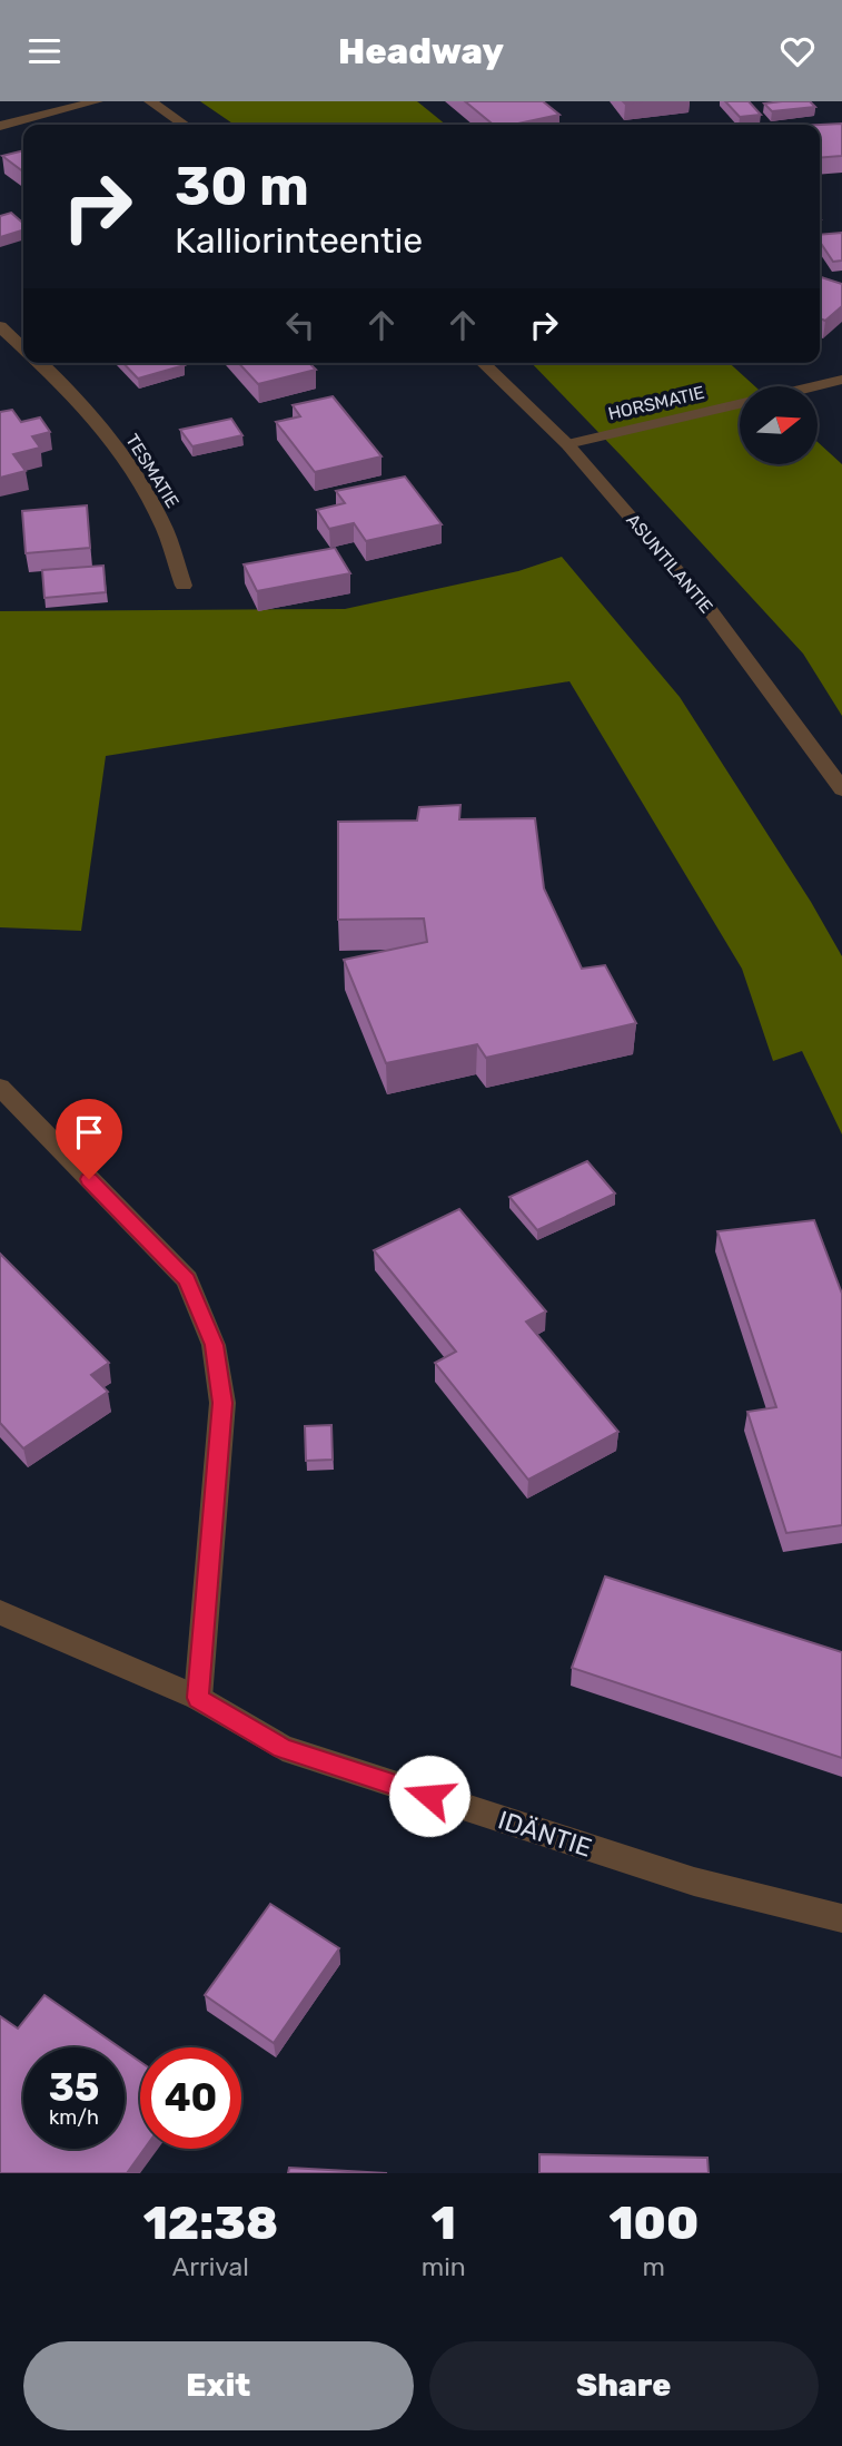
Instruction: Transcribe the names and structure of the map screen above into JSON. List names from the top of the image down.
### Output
{
  "streets": {
    "street": [
      "HORSMATIE",
      "TESMATIE",
      "ASUNTILANTIE",
      "IDÄNTIE"
    ]
  },
  "crossings": [
    ["HORSMATIE", "ASUNTILANTIE"]
  ],
  "north": "right",
  "page": {
    "header": "Headway",
    "turn": ["30 m", "Kalliorinteentie"],
    "speed": "35 km/h",
    "limit": "40",
    "eta": [
      "12:38",
      "Arrival",
      "1",
      "min",
      "100",
      "m"
    ],
    "buttons": ["Exit", "Share"]
  }
}
